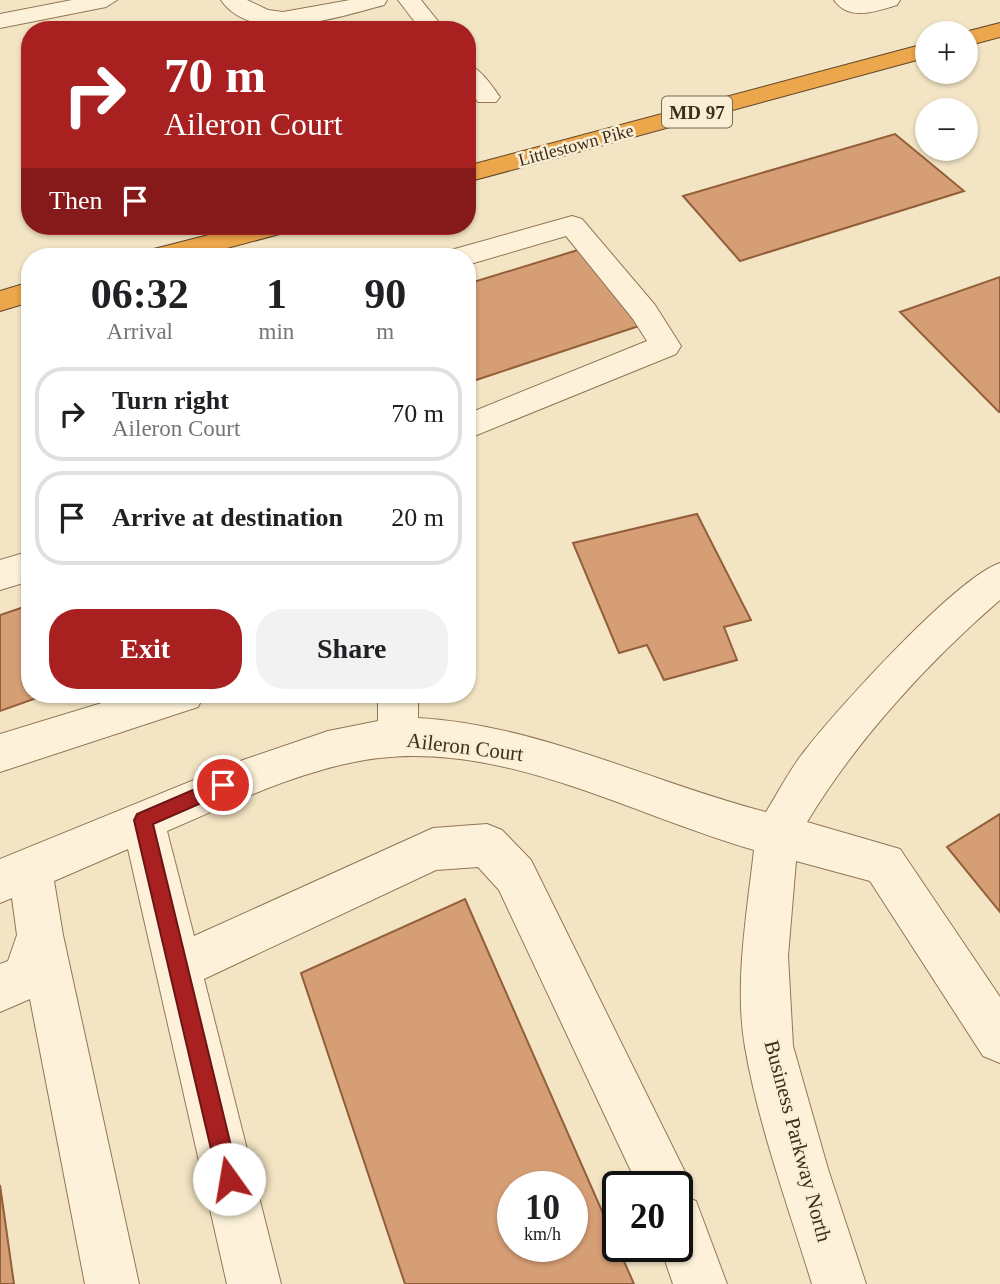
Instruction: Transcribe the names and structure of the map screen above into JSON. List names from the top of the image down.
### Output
{
  "streets": {
    "highway": ["MD 97", "Littlestown Pike"],
    "street": ["Aileron Court", "Business Parkway North"]
  },
  "crossings": [
    ["Aileron Court", "Business Parkway North"]
  ],
  "page": {
    "map_buttons": ["+", "−"],
    "turn": ["70 m", "Aileron Court"],
    "then": "Then",
    "eta": [
      "06:32",
      "Arrival",
      "1",
      "min",
      "90",
      "m"
    ],
    "list": [
      {
        "name": "Turn right",
        "note": "Aileron Court",
        "value": "70 m"
      },
      {
        "name": "Arrive at destination",
        "value": "20 m"
      }
    ],
    "buttons": ["Exit", "Share"],
    "speed": "10 km/h",
    "limit": "20"
  }
}
